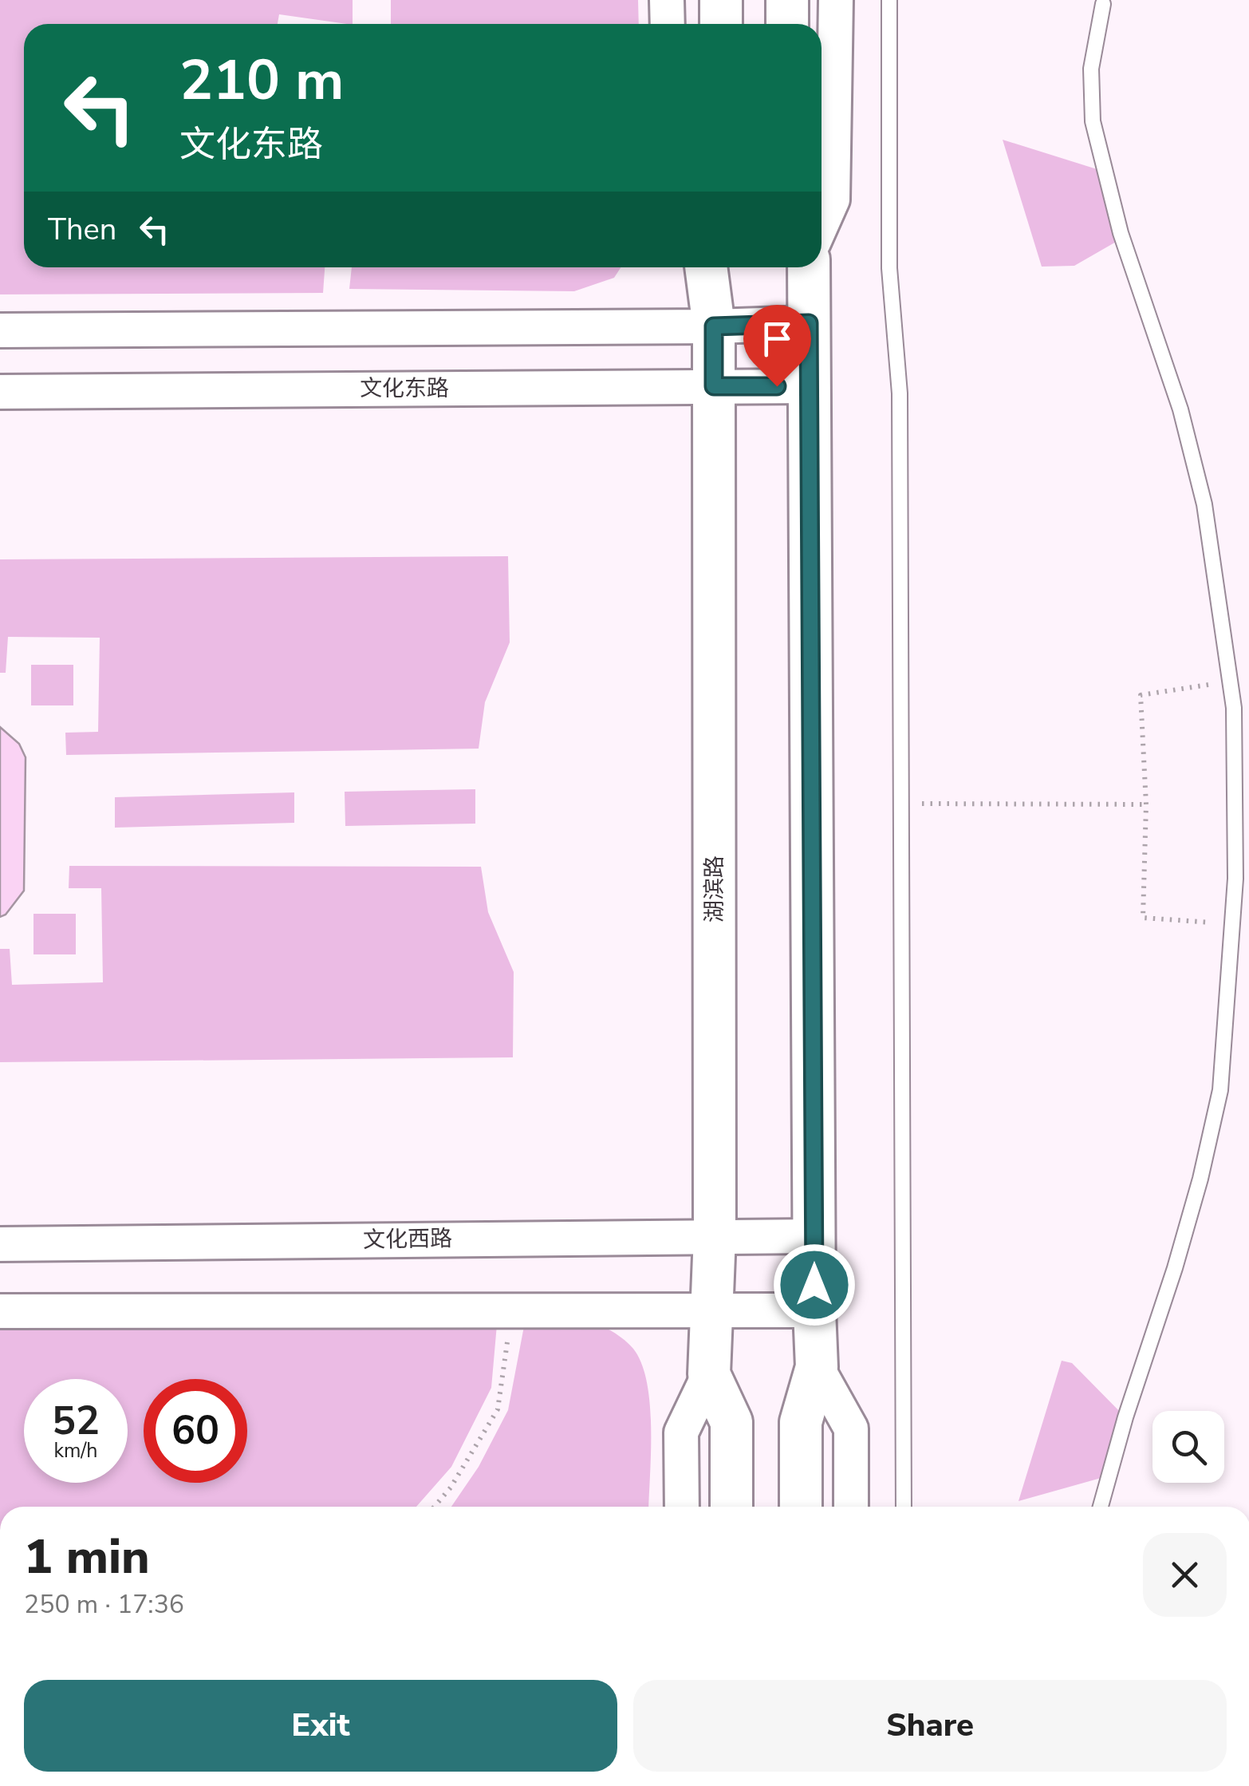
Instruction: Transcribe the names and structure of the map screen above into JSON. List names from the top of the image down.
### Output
{
  "streets": {
    "main road": ["湖滨路"],
    "street": ["文化东路", "文化西路"]
  },
  "crossings": [
    ["文化东路", "湖滨路"],
    ["湖滨路", "文化西路"]
  ],
  "page": {
    "turn": ["210 m", "文化东路"],
    "then": "Then",
    "speed": "52 km/h",
    "limit": "60",
    "heading": ["1 min", "250 m · 17:36"],
    "buttons": ["Exit", "Share"]
  }
}
